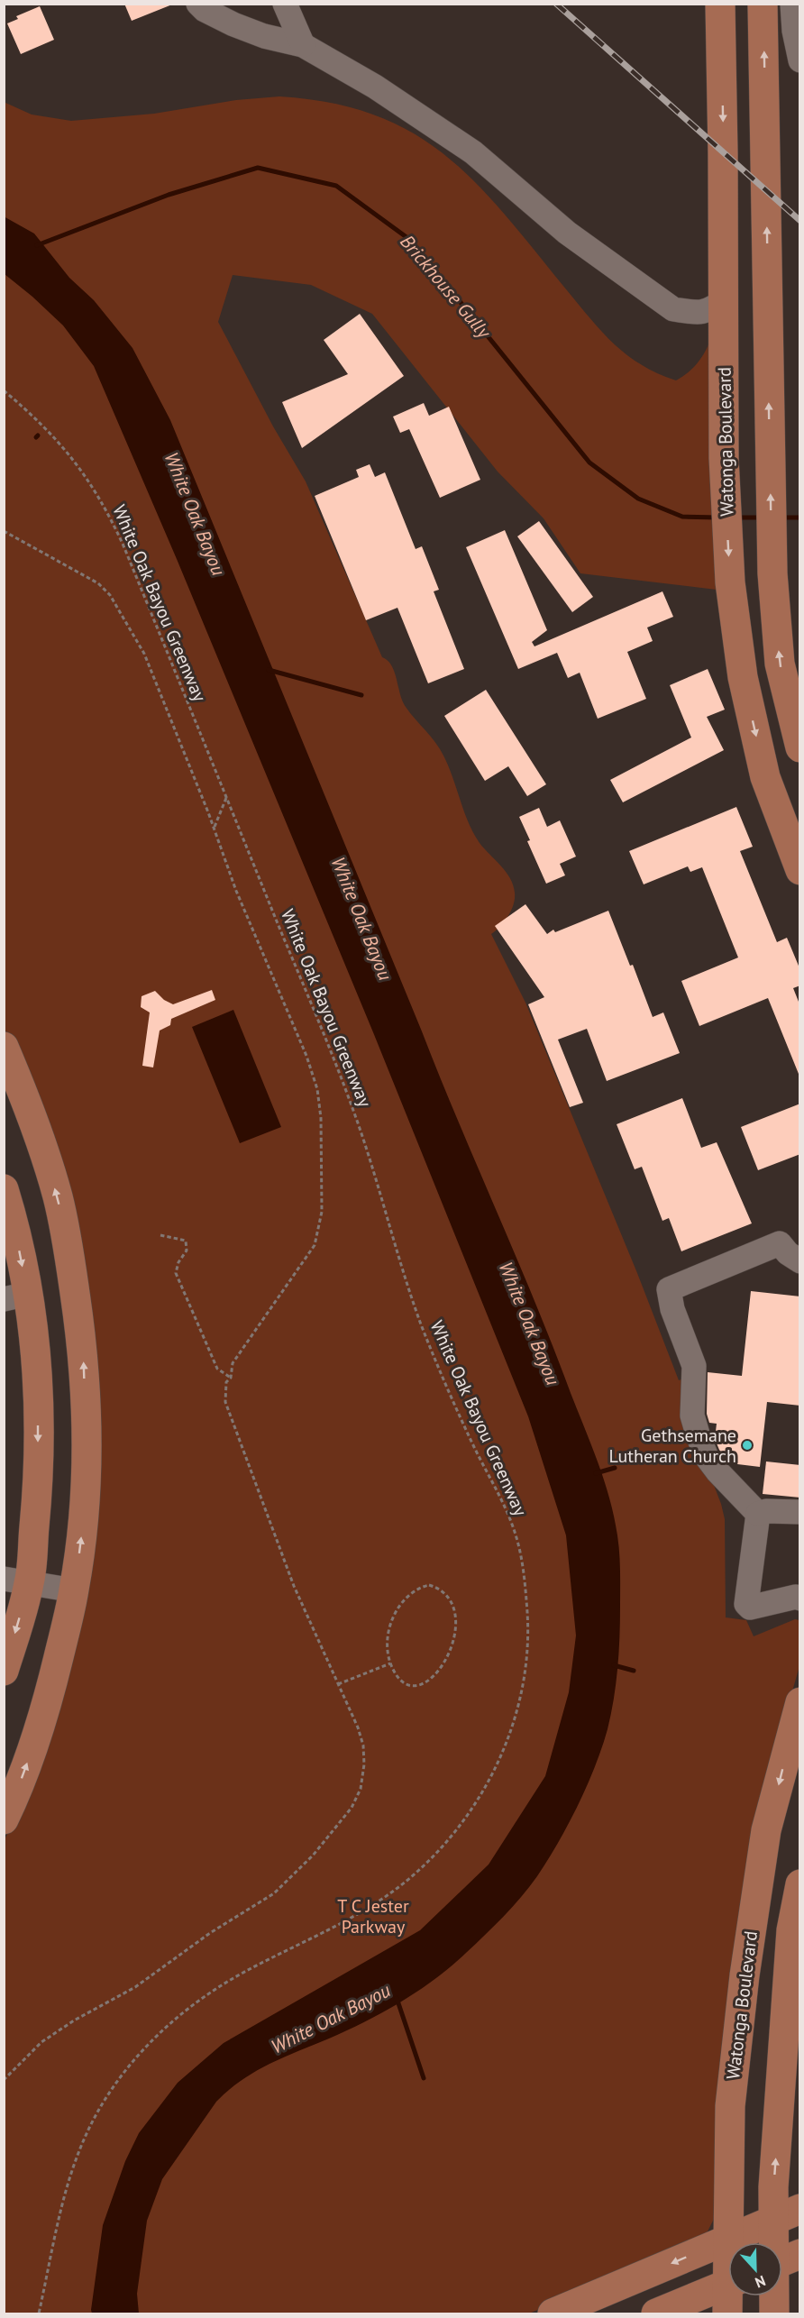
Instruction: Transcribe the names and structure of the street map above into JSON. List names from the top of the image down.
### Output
{
  "streets": {
    "main road": ["Watonga Boulevard"],
    "path": ["White Oak Bayou Greenway"]
  },
  "water": ["Brickhouse Gully", "White Oak Bayou"],
  "parks": ["T C Jester Parkway"],
  "places": ["Gethsemane Lutheran Church"],
  "north": "bottom"
}
